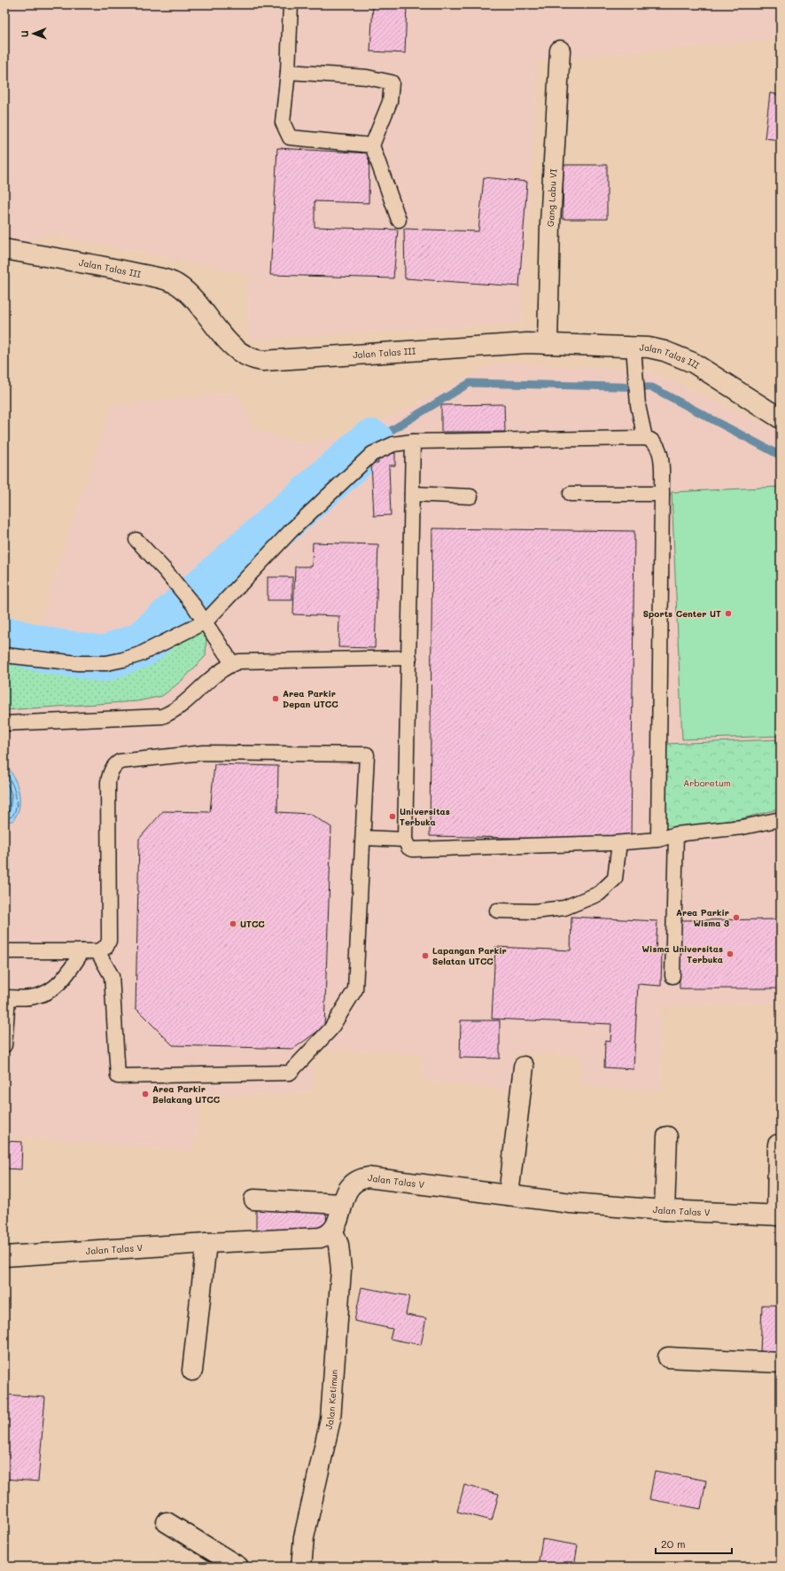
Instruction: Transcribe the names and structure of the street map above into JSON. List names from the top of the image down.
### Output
{
  "streets": {
    "street": [
      "Gang Labu VI",
      "Jalan Talas III",
      "Jalan Talas V",
      "Jalan Ketimun"
    ]
  },
  "crossings": [
    ["Gang Labu VI", "Jalan Talas III"],
    ["Jalan Talas V", "Jalan Ketimun"]
  ],
  "parks": ["Arboretum"],
  "places": [
    "Sports Center UT",
    "Area Parkir Depan UTCC",
    "Universitas Terbuka",
    "Area Parkir Wisma 3",
    "UTCC",
    "Wisma Universitas Terbuka",
    "Lapangan Parkir Selatan UTCC",
    "Area Parkir Belakang UTCC"
  ],
  "scale_bar": "20 m",
  "north": "left"
}
